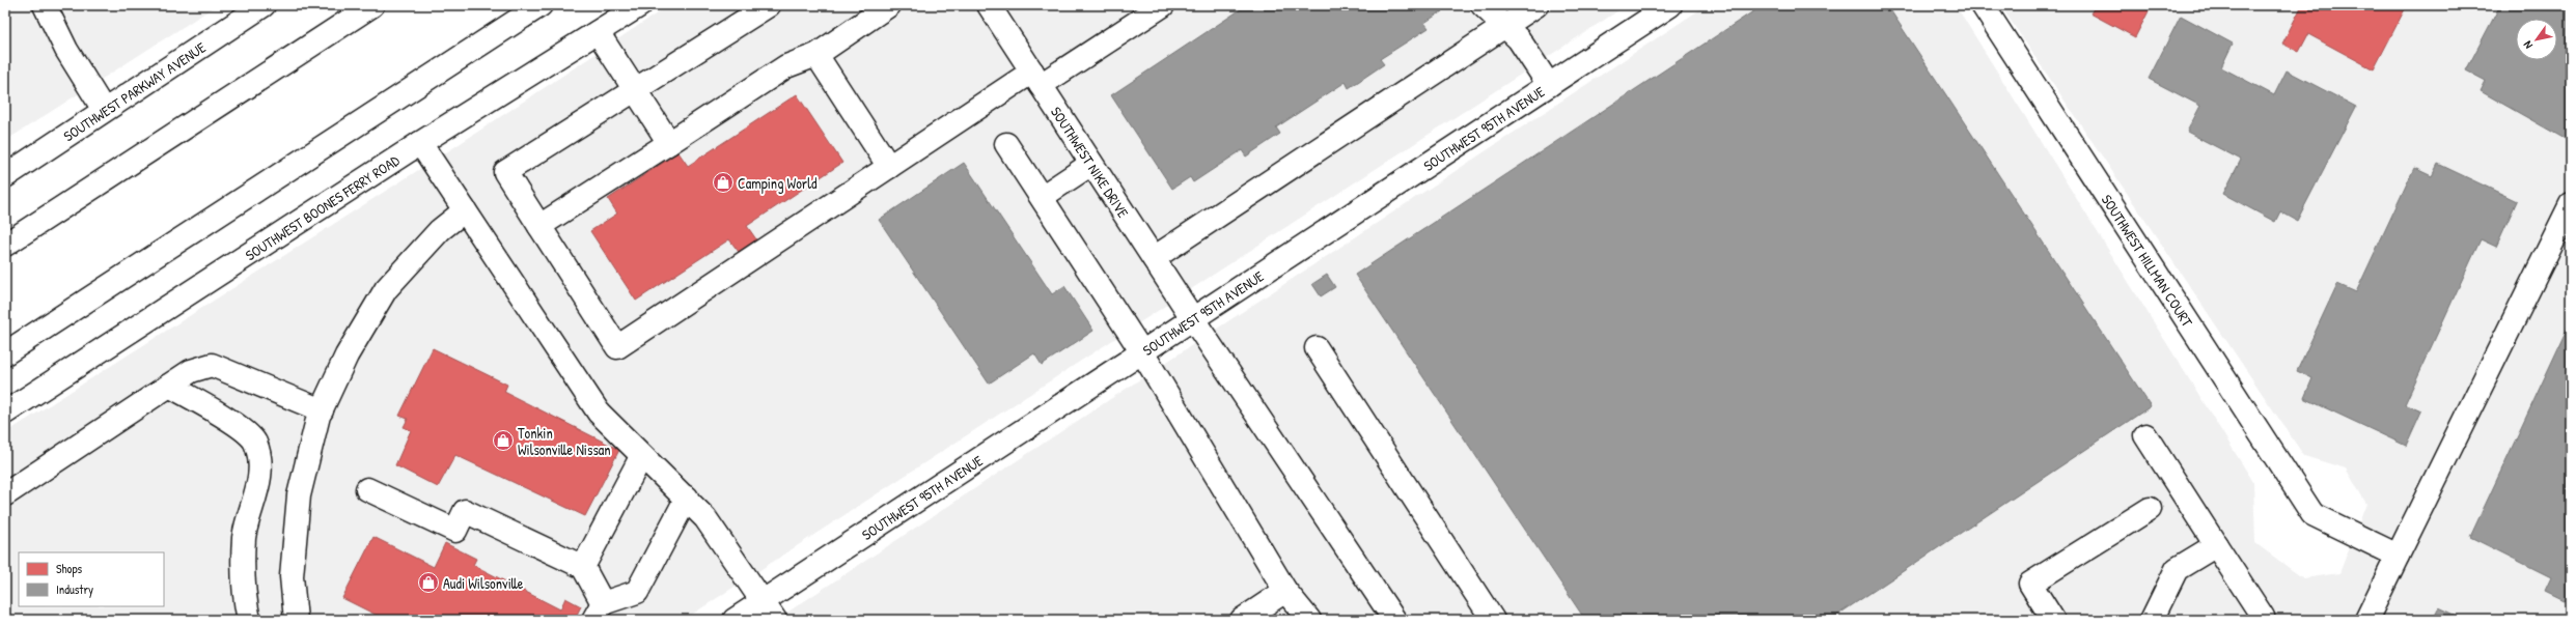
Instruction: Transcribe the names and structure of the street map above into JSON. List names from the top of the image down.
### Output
{
  "streets": {
    "main road": [
      "SOUTHWEST PARKWAY AVENUE",
      "SOUTHWEST 95TH AVENUE",
      "SOUTHWEST NIKE DRIVE",
      "SOUTHWEST BOONES FERRY ROAD",
      "SOUTHWEST HILLMAN COURT"
    ]
  },
  "crossings": [
    ["SOUTHWEST 95TH AVENUE", "SOUTHWEST NIKE DRIVE"]
  ],
  "places": {
    "shop": ["Camping World", "Tonkin Wilsonville Nissan", "Audi Wilsonville"]
  },
  "legend": ["Shops", "Industry"],
  "north": "bottom left"
}
